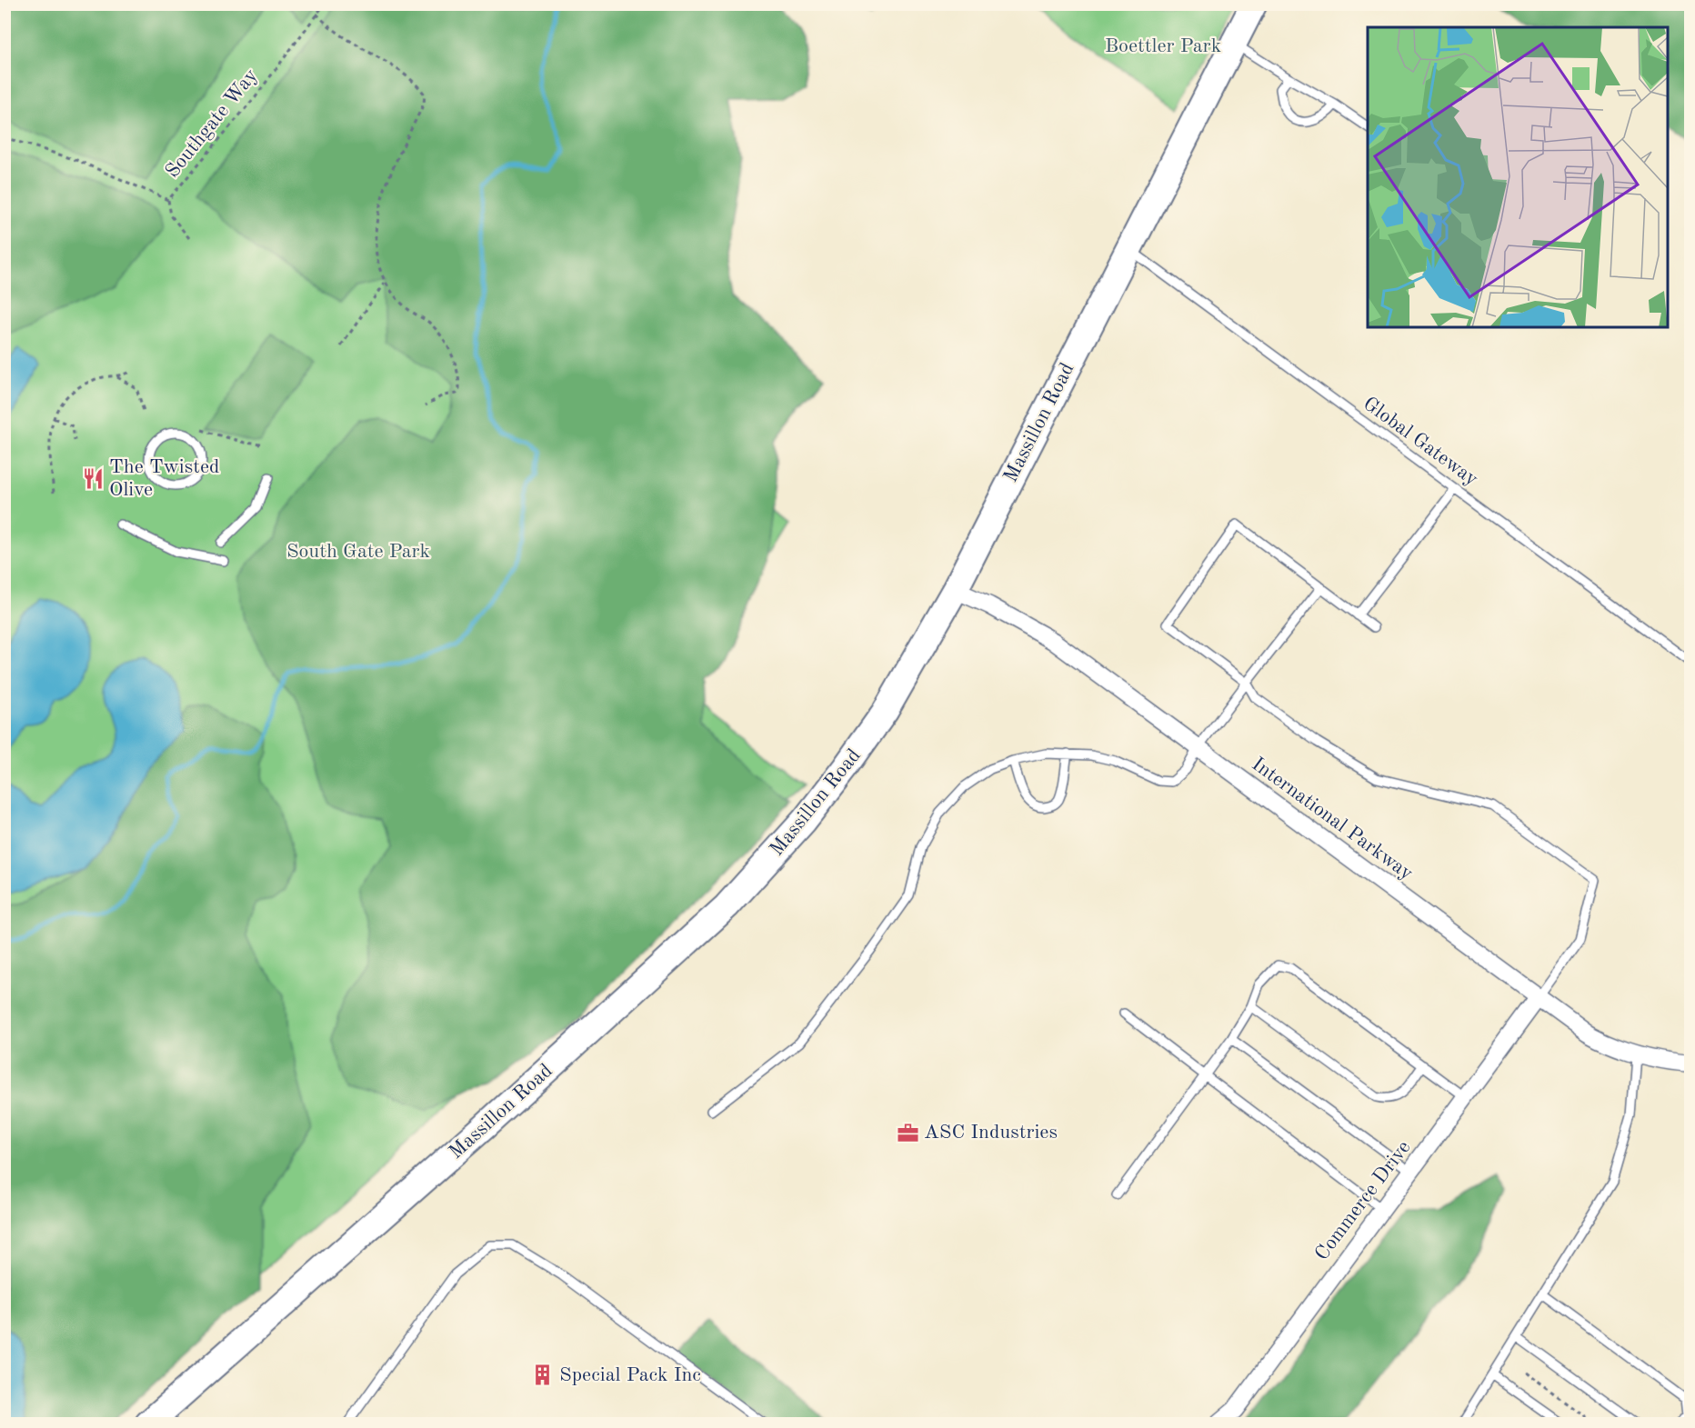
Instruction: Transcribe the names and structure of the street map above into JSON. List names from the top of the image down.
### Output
{
  "streets": {
    "main road": ["Massillon Road"],
    "street": ["International Parkway", "Commerce Drive"],
    "lane": ["Global Gateway"],
    "path": ["Southgate Way"]
  },
  "crossings": [
    ["Massillon Road", "Global Gateway"],
    ["Massillon Road", "International Parkway"],
    ["International Parkway", "Commerce Drive"]
  ],
  "parks": ["Boettler Park", "South Gate Park"],
  "places": {
    "restaurant": ["The Twisted Olive"],
    "office": ["ASC Industries"],
    "building": ["Special Pack Inc"]
  }
}
